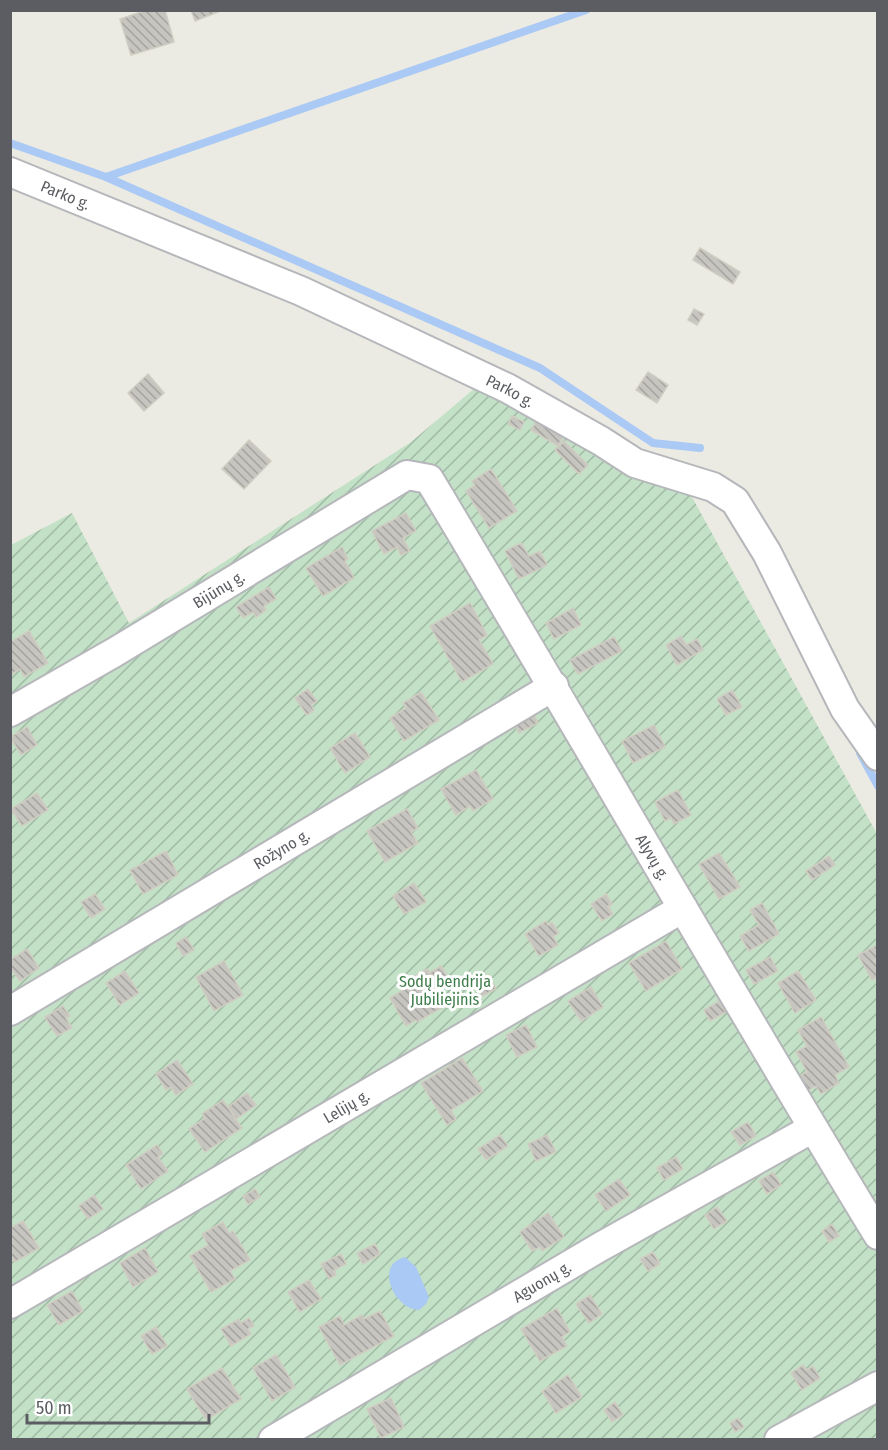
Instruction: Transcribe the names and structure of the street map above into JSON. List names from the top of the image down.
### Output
{
  "streets": {
    "street": [
      "Parko g.",
      "Bijūnų g.",
      "Rožyno g.",
      "Alyvų g.",
      "Lelijų g.",
      "Aguonų g."
    ]
  },
  "crossings": [
    ["Bijūnų g.", "Alyvų g."],
    ["Rožyno g.", "Alyvų g."],
    ["Alyvų g.", "Lelijų g."],
    ["Alyvų g.", "Aguonų g."]
  ],
  "parks": ["Sodų bendrija Jubiliejinis"],
  "scale_bar": "50 m"
}
